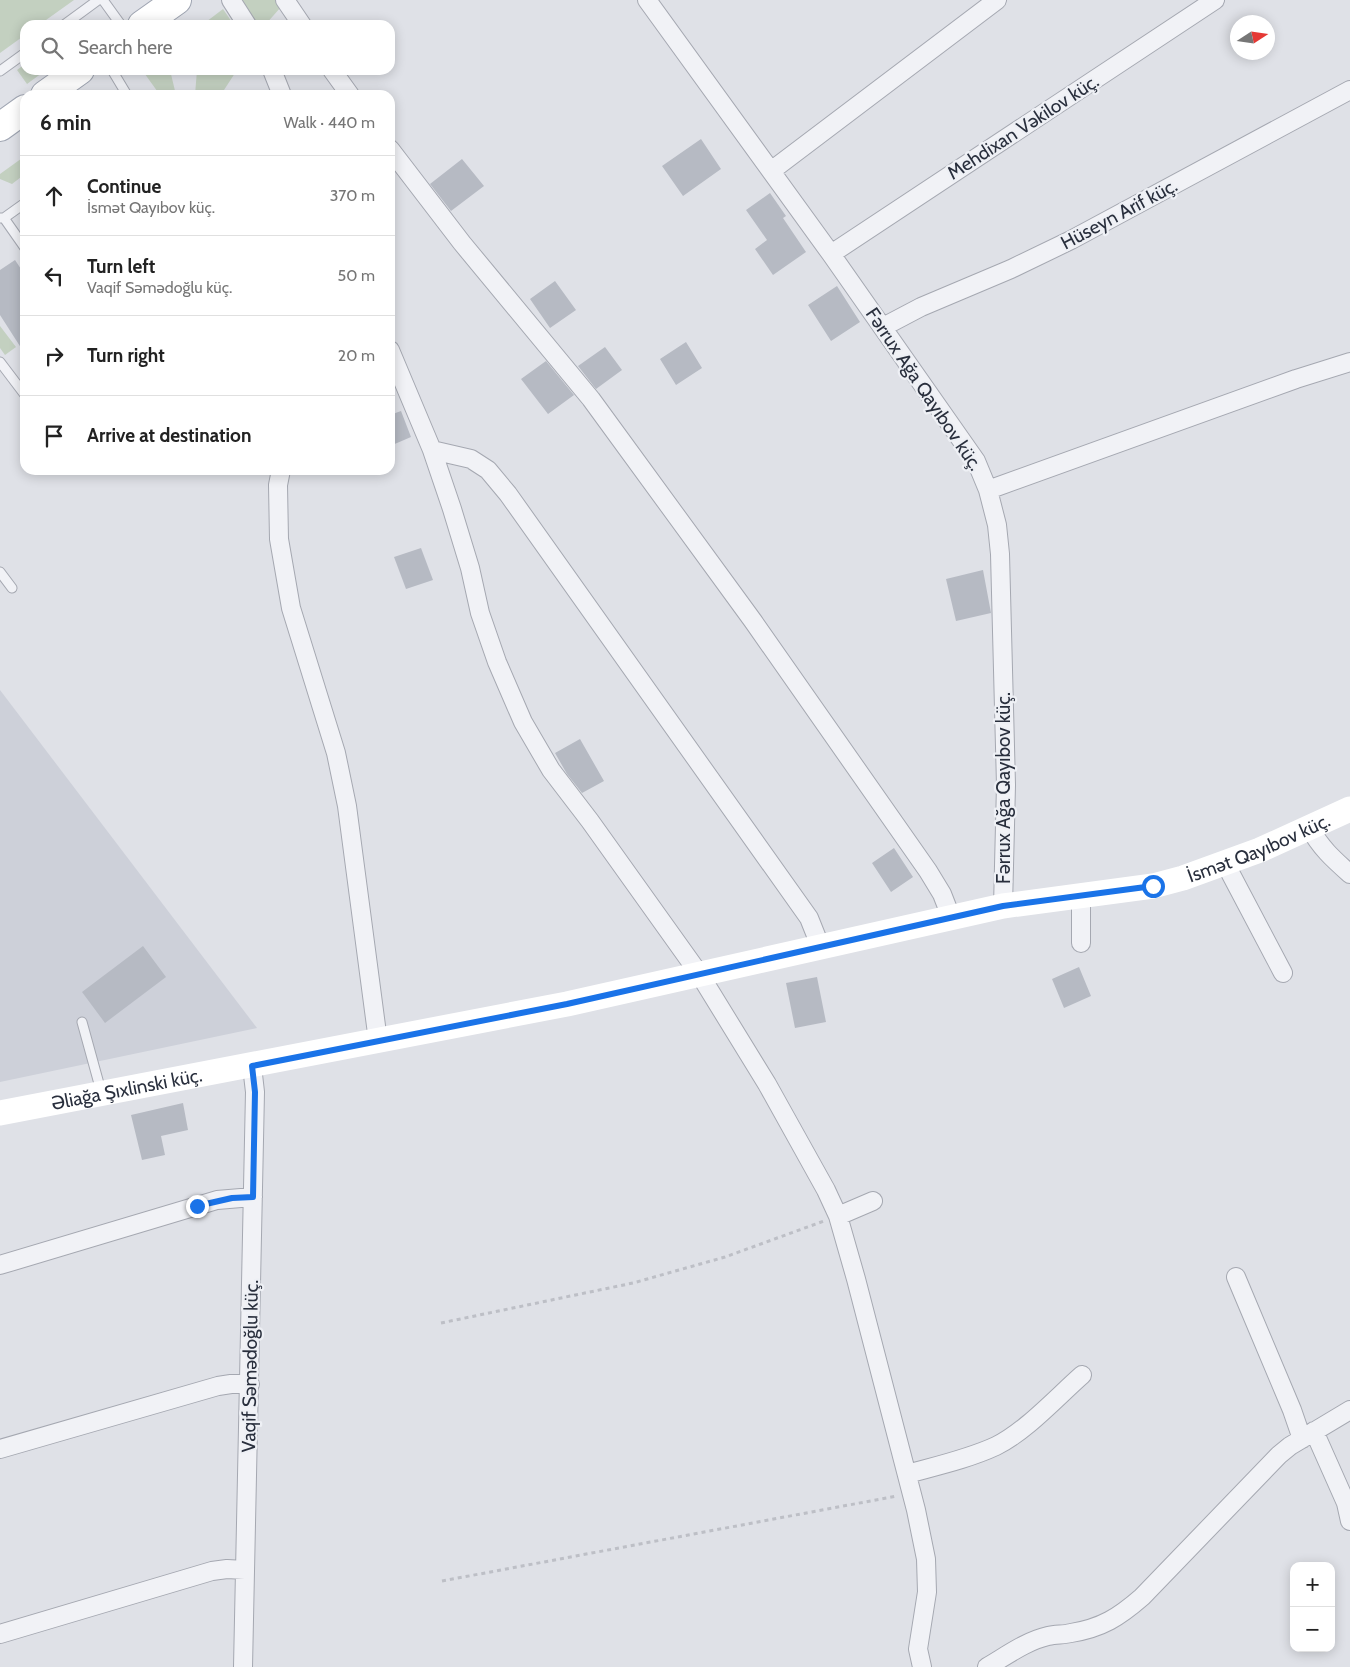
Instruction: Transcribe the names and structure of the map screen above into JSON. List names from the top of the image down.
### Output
{
  "streets": {
    "street": [
      "Mehdixan Vəkilov küç.",
      "Hüseyn Arif küç.",
      "Fərrux Ağa Qayıbov küç.",
      "İsmət Qayıbov küç.",
      "Əliağa Şıxlinski küç.",
      "Vaqif Səmədoğlu küç."
    ]
  },
  "crossings": [
    ["Mehdixan Vəkilov küç.", "Fərrux Ağa Qayıbov küç."],
    ["Hüseyn Arif küç.", "Fərrux Ağa Qayıbov küç."],
    ["Fərrux Ağa Qayıbov küç.", "İsmət Qayıbov küç."],
    ["İsmət Qayıbov küç.", "Əliağa Şıxlinski küç."],
    ["İsmət Qayıbov küç.", "Vaqif Səmədoğlu küç."],
    ["Əliağa Şıxlinski küç.", "Vaqif Səmədoğlu küç."]
  ],
  "north": "right",
  "page": {
    "search": "Search here",
    "heading": ["6 min", "Walk · 440 m"],
    "list": [
      ["Continue", "İsmət Qayıbov küç.", "370 m"],
      ["Turn left", "Vaqif Səmədoğlu küç.", "50 m"],
      ["Turn right", "20 m"],
      "Arrive at destination"
    ],
    "map_buttons": ["+", "−"]
  }
}
